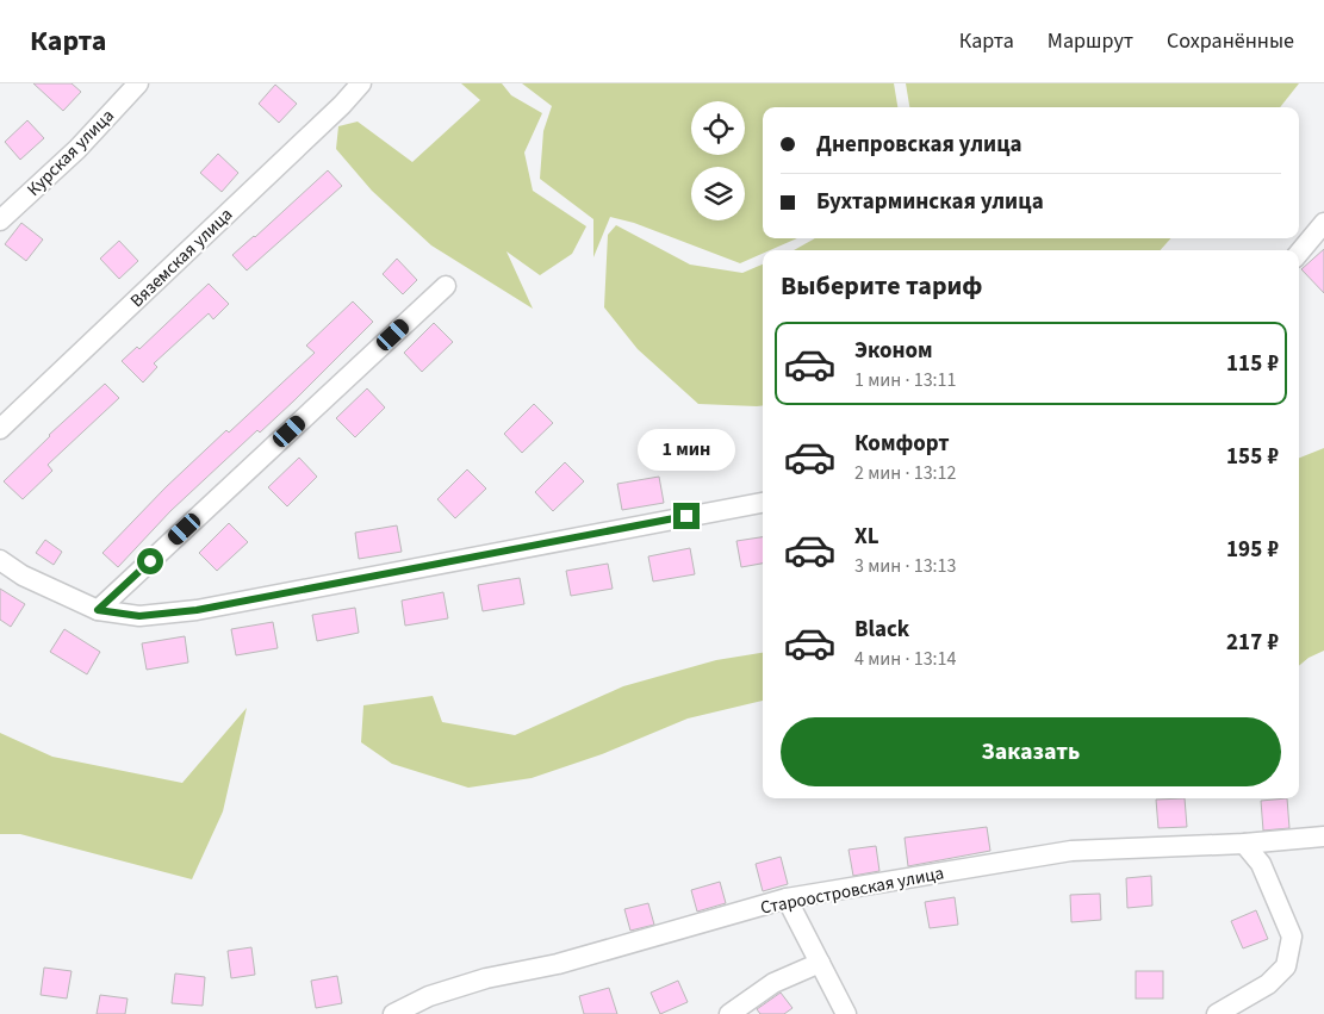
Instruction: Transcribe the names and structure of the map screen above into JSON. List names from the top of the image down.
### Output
{
  "streets": {
    "street": ["Курская улица", "Вяземская улица", "Староостровская улица"]
  },
  "page": {
    "header": "Карта",
    "nav": ["Карта", "Маршрут", "Сохранённые"],
    "banner": ["Днепровская улица", "Бухтарминская улица"],
    "heading": "Выберите тариф",
    "list": [
      {
        "name": "Эконом",
        "note": "1 мин · 13:11",
        "value": "115 ₽"
      },
      {
        "name": "Комфорт",
        "note": "2 мин · 13:12",
        "value": "155 ₽"
      },
      {
        "name": "XL",
        "note": "3 мин · 13:13",
        "value": "195 ₽"
      },
      {
        "name": "Black",
        "note": "4 мин · 13:14",
        "value": "217 ₽"
      }
    ],
    "bubble": "1 мин",
    "buttons": "Заказать"
  }
}
